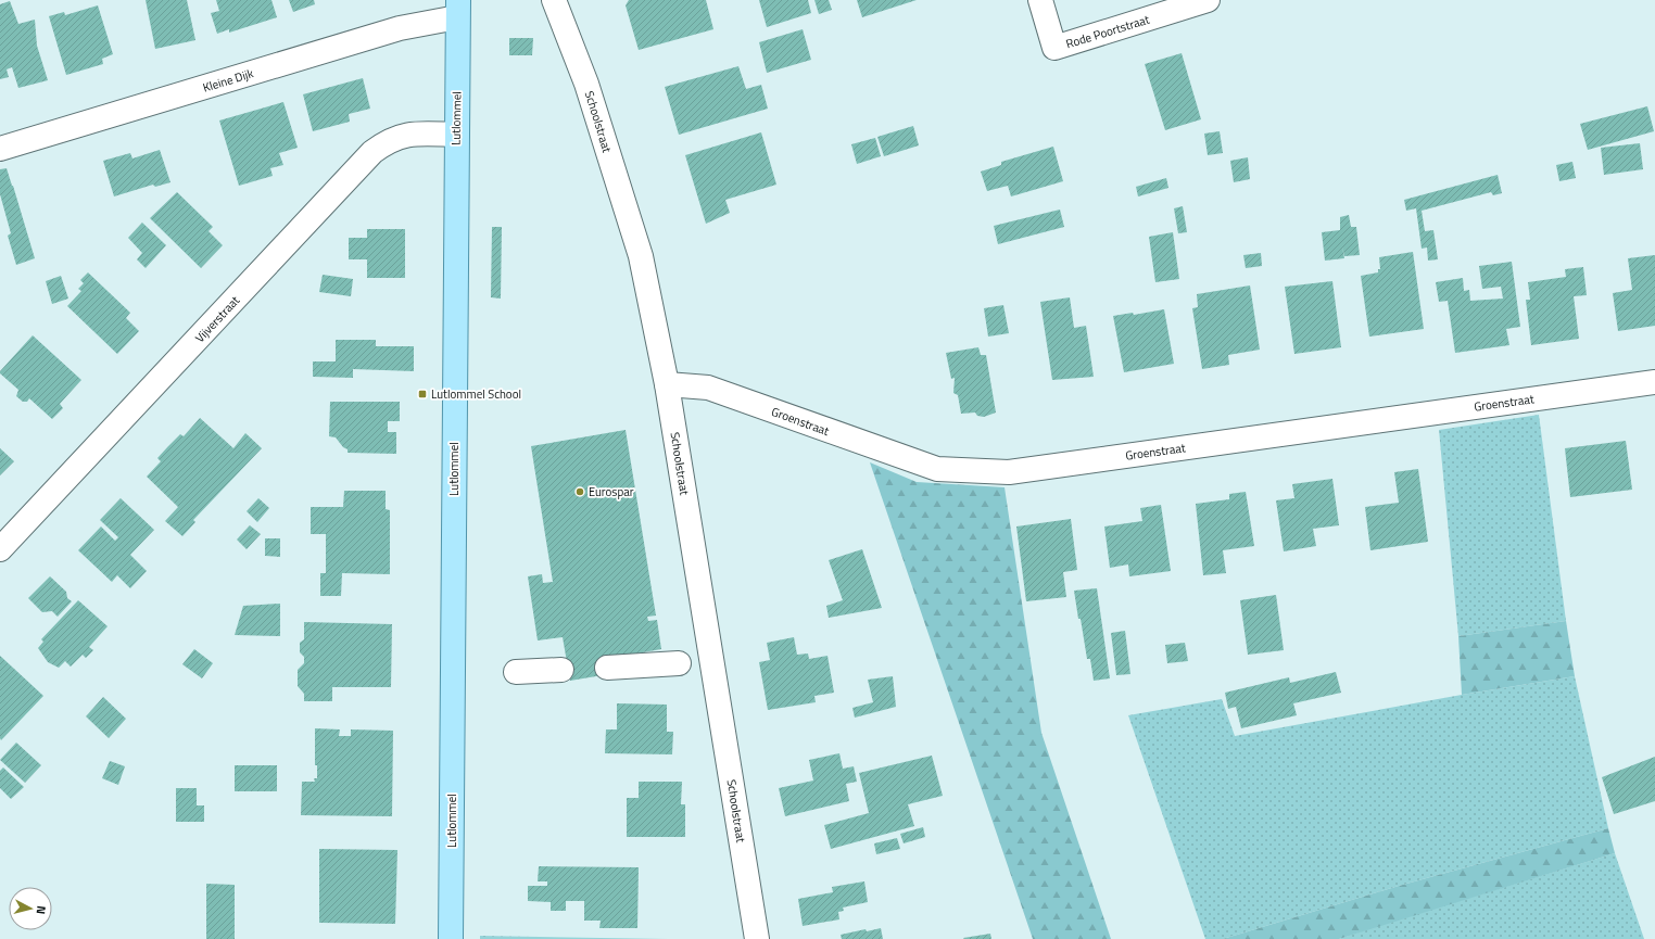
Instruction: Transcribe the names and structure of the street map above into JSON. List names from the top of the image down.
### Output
{
  "streets": {
    "main road": ["Lutlommel"],
    "street": [
      "Rode Poortstraat",
      "Kleine Dijk",
      "Schoolstraat",
      "Vijverstraat",
      "Groenstraat"
    ]
  },
  "crossings": [
    ["Kleine Dijk", "Lutlommel"],
    ["Lutlommel", "Vijverstraat"],
    ["Schoolstraat", "Groenstraat"]
  ],
  "places": {
    "transit": ["Lutlommel School"],
    "other": ["Eurospar"]
  },
  "north": "right"
}
